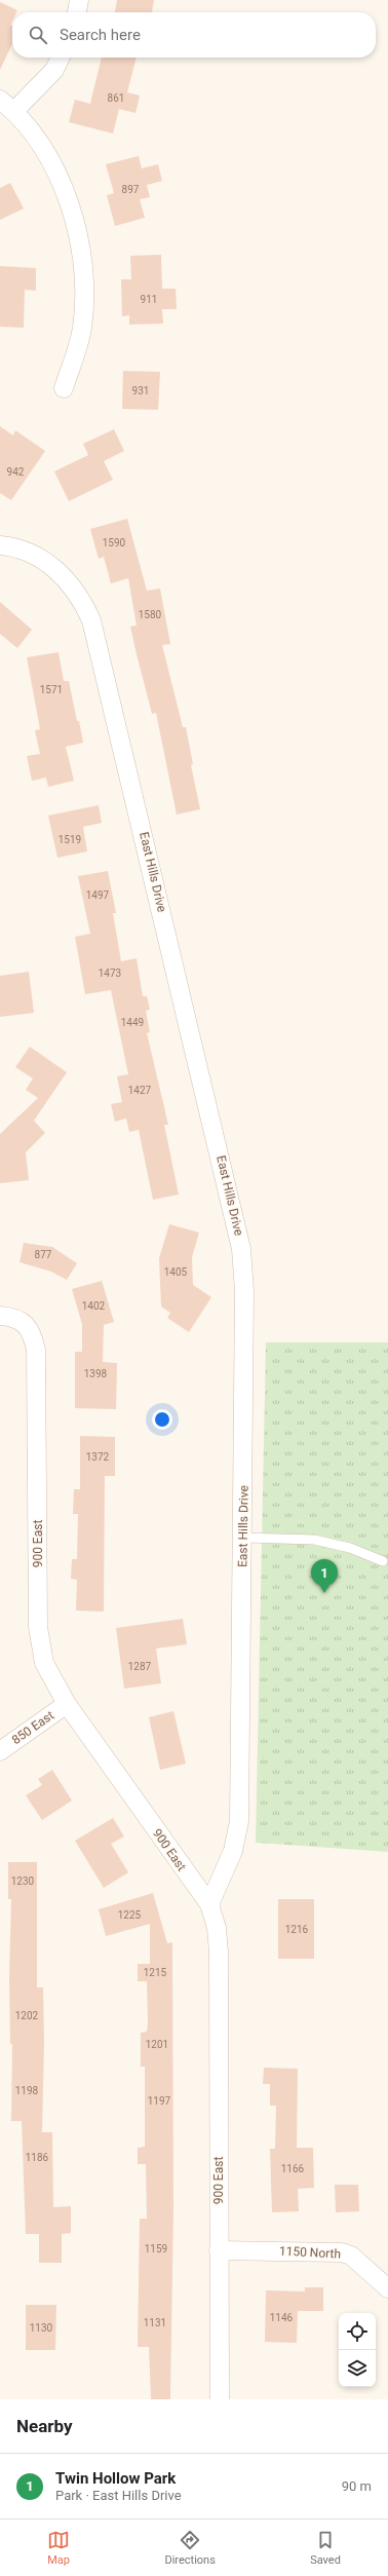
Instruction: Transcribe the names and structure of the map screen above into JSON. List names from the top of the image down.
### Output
{
  "streets": {
    "street": [
      "East Hills Drive",
      "900 East",
      "850 East",
      "1150 North"
    ]
  },
  "crossings": [
    ["East Hills Drive", "900 East"],
    ["900 East", "850 East"],
    ["900 East", "1150 North"]
  ],
  "house_numbers": [
    "861",
    "897",
    "911",
    "931",
    "942",
    "1590",
    "1580",
    "1571",
    "1519",
    "1497",
    "1473",
    "1449",
    "1427",
    "877",
    "1405",
    "1402",
    "1398",
    "1372",
    "1287",
    "1230",
    "1225",
    "1216",
    "1215",
    "1202",
    "1201",
    "1198",
    "1197",
    "1186",
    "1166",
    "1159",
    "1146",
    "1131",
    "1130"
  ],
  "page": {
    "search": "Search here",
    "pins": "1",
    "heading": "Nearby",
    "list": [
      {
        "mark": "1",
        "name": "Twin Hollow Park",
        "note": "Park · East Hills Drive",
        "value": "90 m"
      }
    ],
    "nav": ["Map", "Directions", "Saved"]
  }
}
